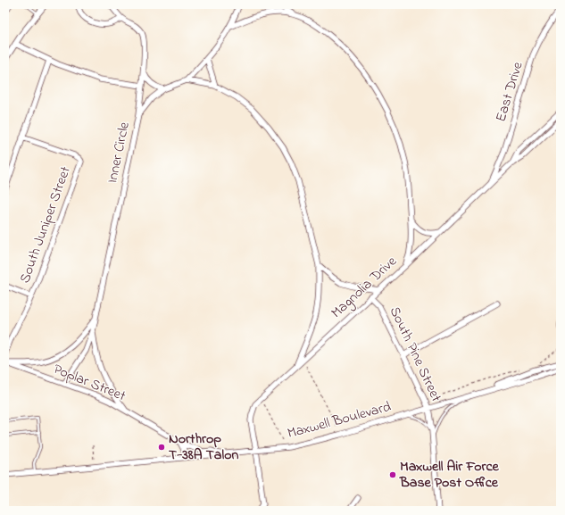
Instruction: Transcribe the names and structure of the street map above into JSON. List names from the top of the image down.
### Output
{
  "streets": {
    "street": [
      "East Drive",
      "Inner Circle",
      "South Juniper Street",
      "Magnolia Drive",
      "South Pine Street",
      "Poplar Street",
      "Maxwell Boulevard"
    ]
  },
  "crossings": [
    ["East Drive", "Magnolia Drive"],
    ["Inner Circle", "Poplar Street"],
    ["Magnolia Drive", "South Pine Street"],
    ["Magnolia Drive", "Maxwell Boulevard"],
    ["South Pine Street", "Maxwell Boulevard"],
    ["Poplar Street", "Maxwell Boulevard"]
  ],
  "places": ["Northrop T-38A Talon", "Maxwell Air Force Base Post Office"]
}
